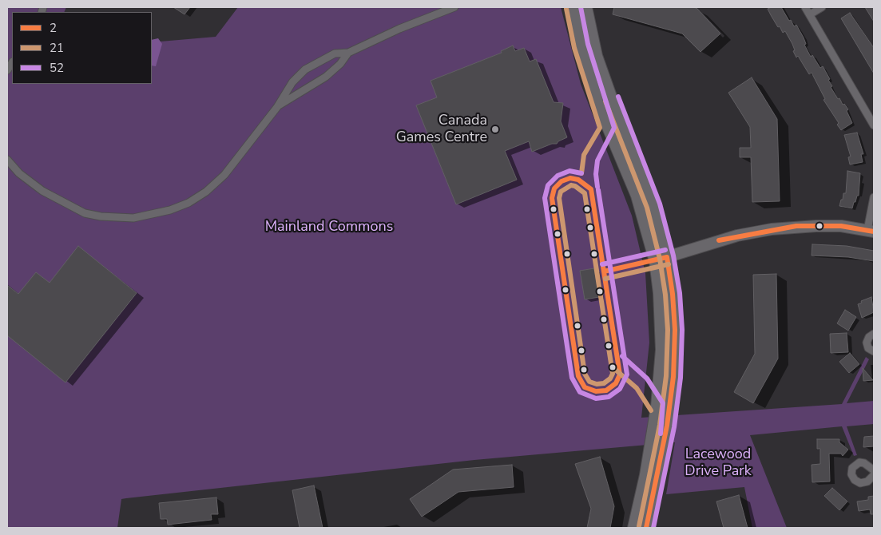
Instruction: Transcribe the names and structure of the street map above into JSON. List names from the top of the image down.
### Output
{
  "parks": ["Mainland Commons", "Lacewood Drive Park"],
  "places": ["Canada Games Centre"],
  "lines": ["transit line 52", "transit line 21", "transit line 2"],
  "legend": ["2", "21", "52"]
}
